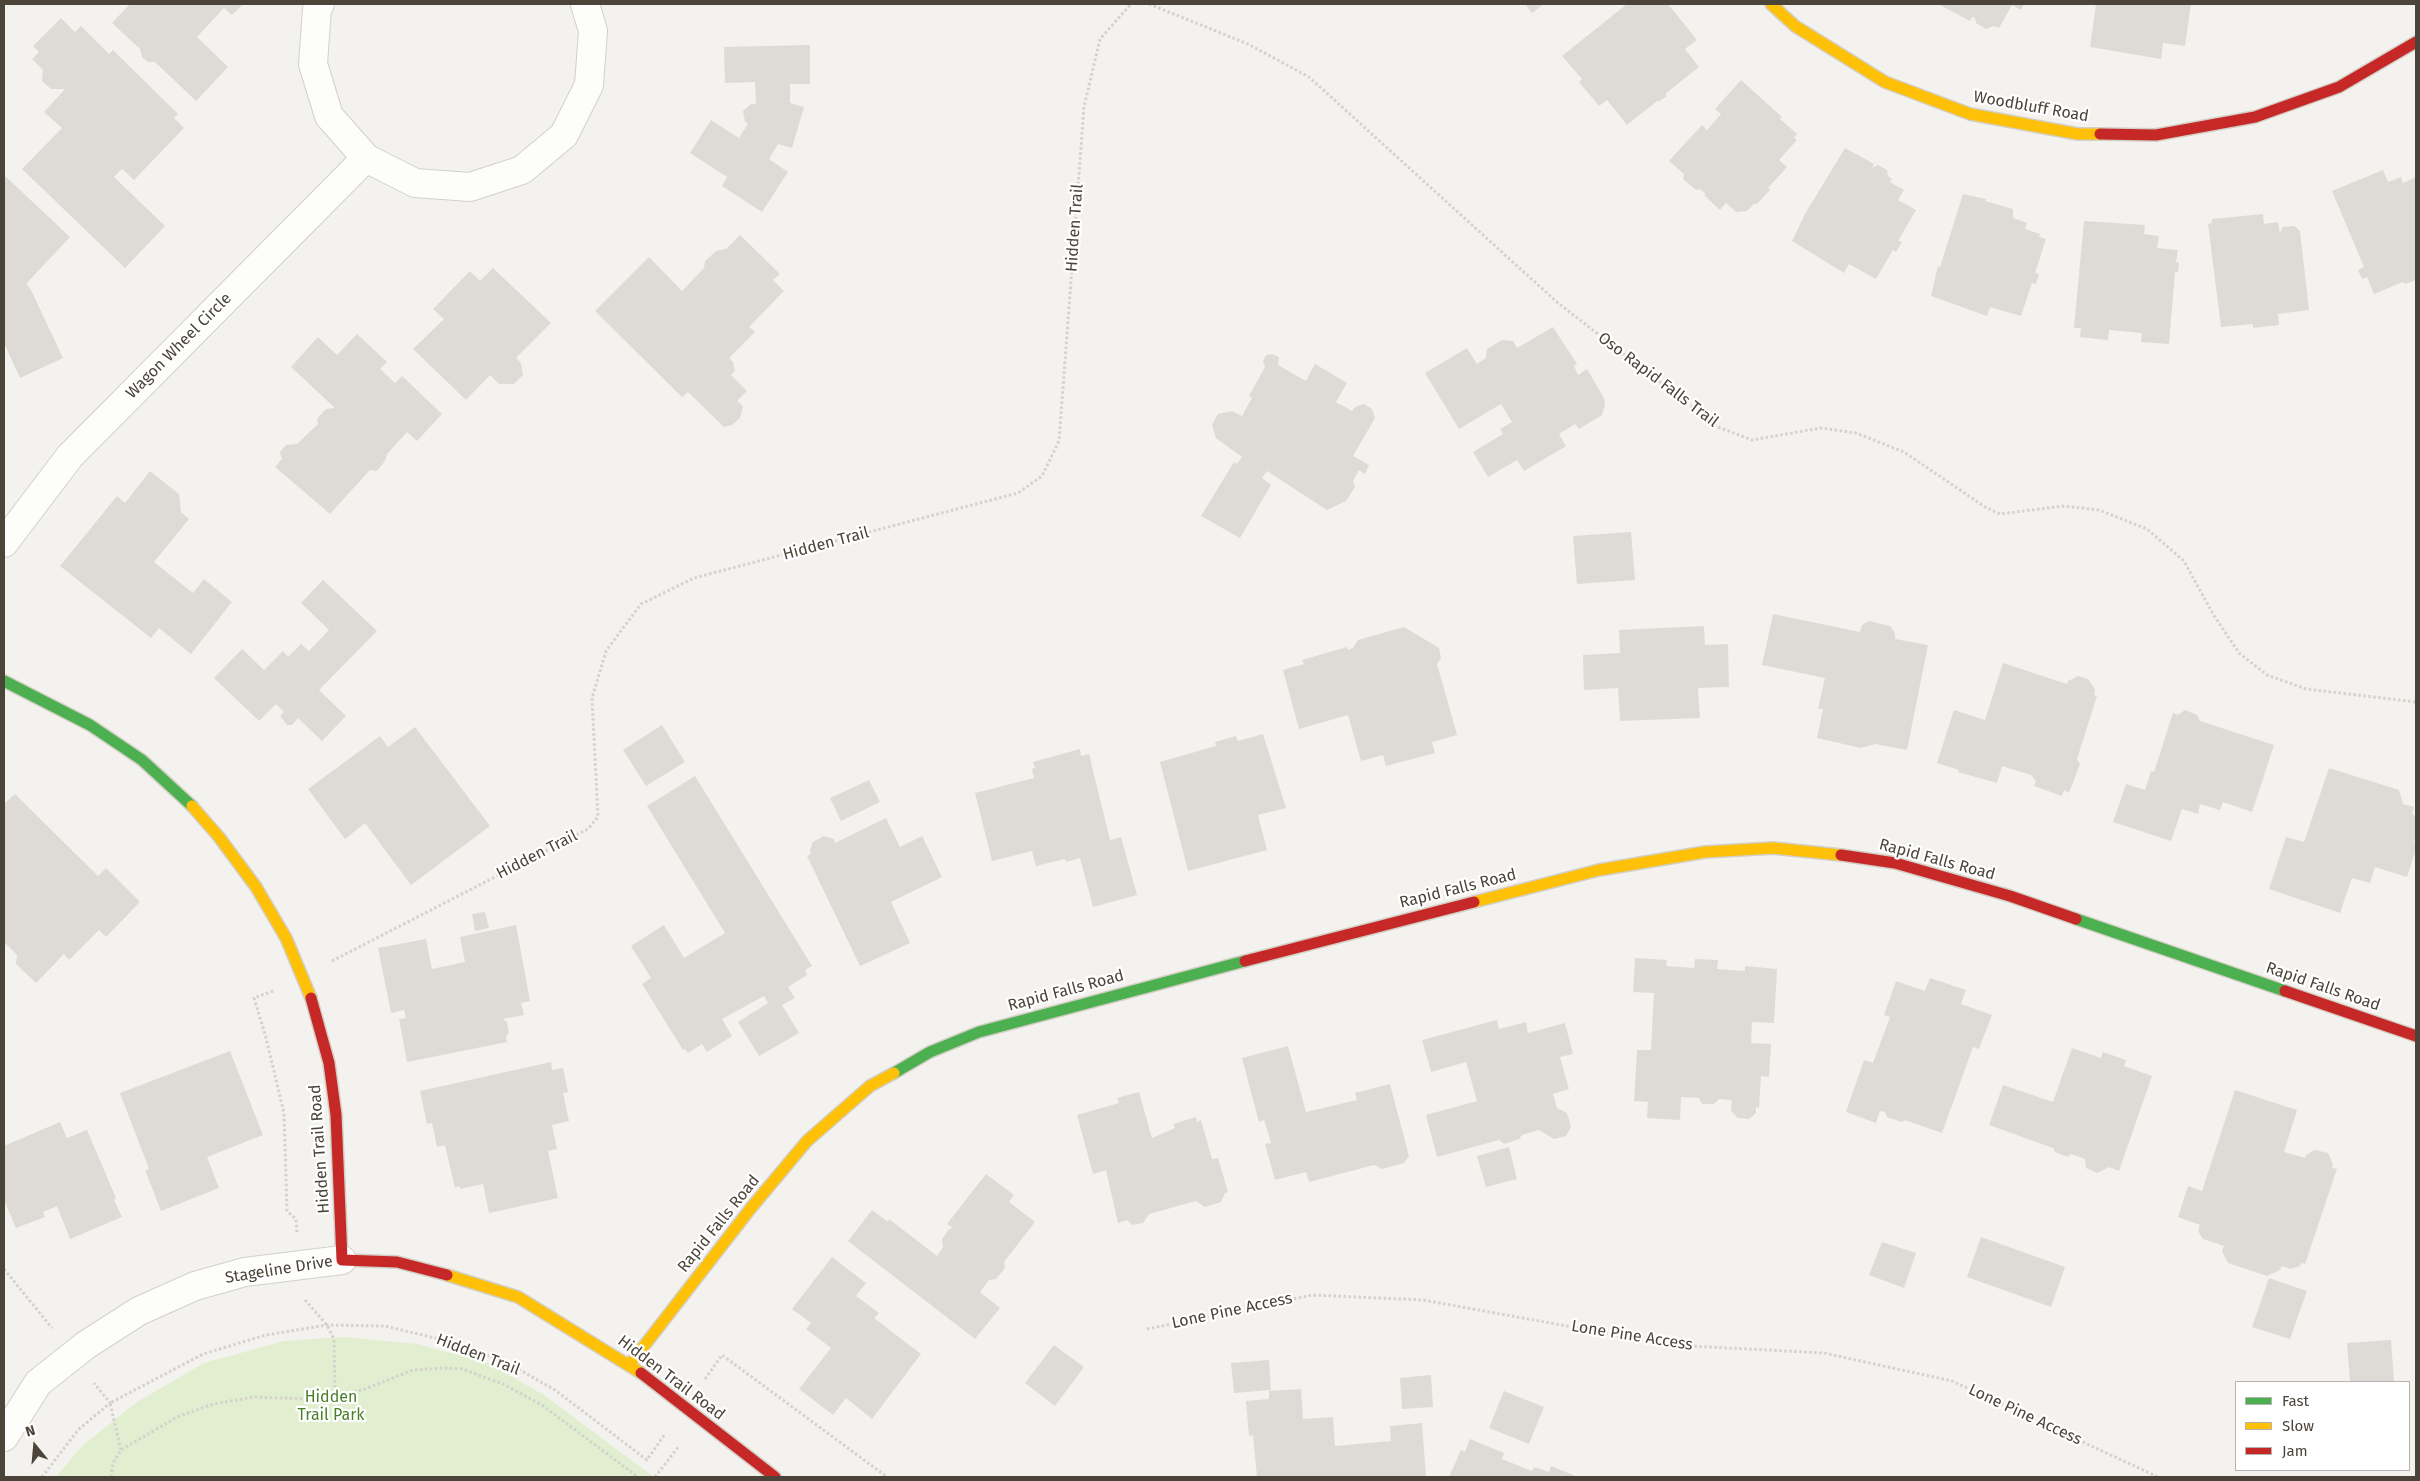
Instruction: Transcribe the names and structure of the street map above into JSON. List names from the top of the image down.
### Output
{
  "streets": {
    "street": [
      "Woodbluff Road",
      "Wagon Wheel Circle",
      "Rapid Falls Road",
      "Hidden Trail Road",
      "Stageline Drive"
    ],
    "path": ["Hidden Trail", "Oso Rapid Falls Trail", "Lone Pine Access"]
  },
  "crossings": [
    ["Rapid Falls Road", "Hidden Trail Road"],
    ["Hidden Trail Road", "Stageline Drive"]
  ],
  "parks": ["Hidden Trail Park"],
  "legend": ["Fast", "Slow", "Jam"],
  "north": "top"
}
